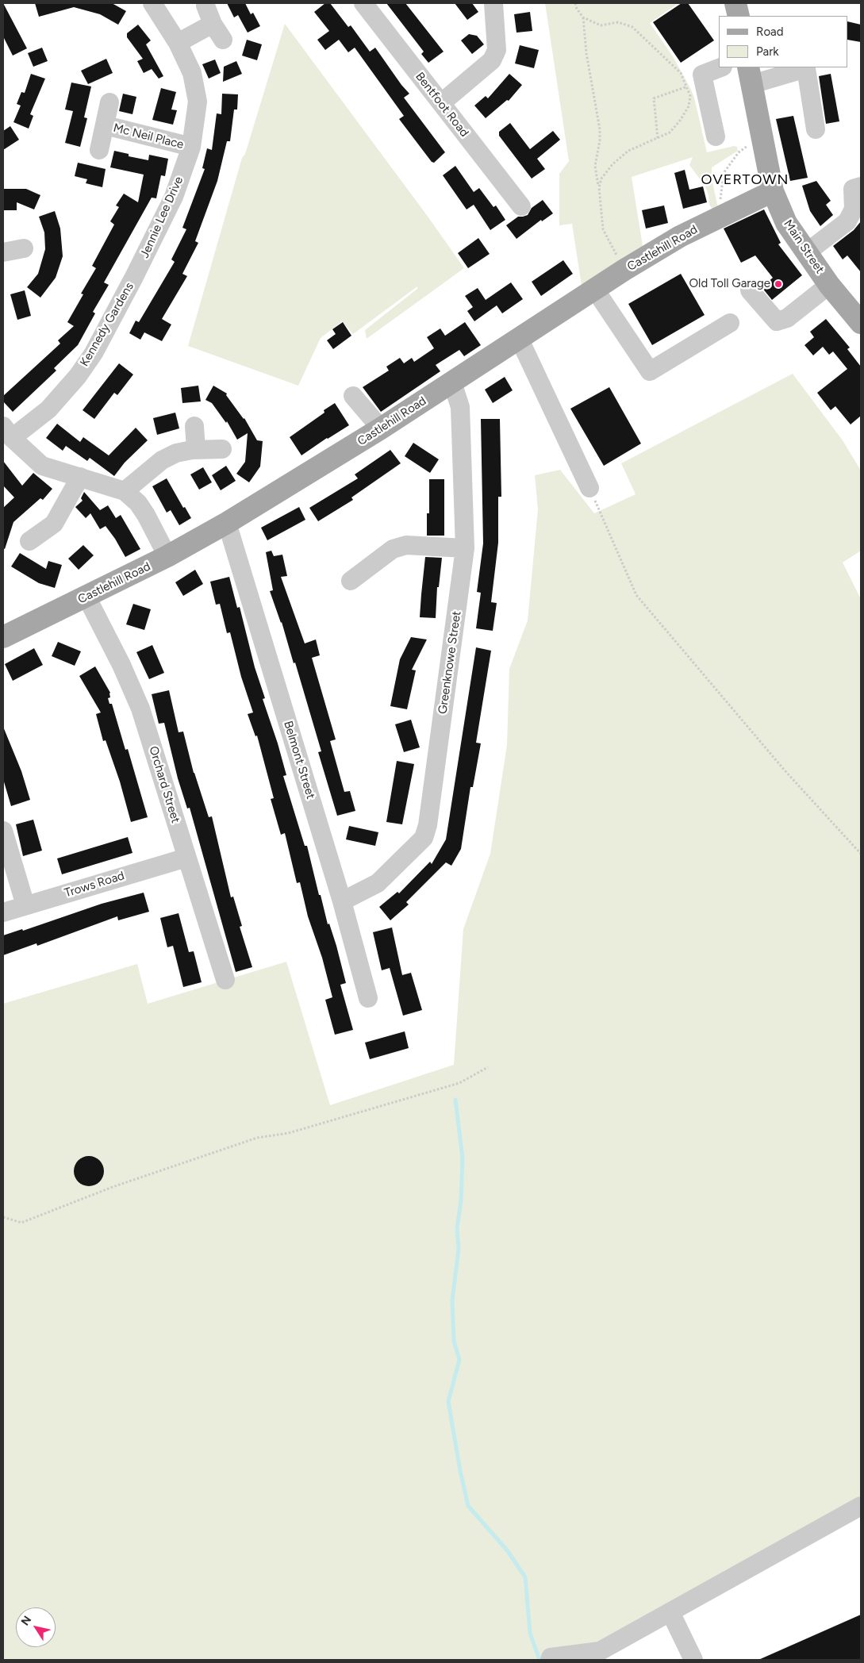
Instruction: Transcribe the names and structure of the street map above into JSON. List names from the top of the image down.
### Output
{
  "streets": {
    "main road": ["Main Street", "Castlehill Road"],
    "street": [
      "Bentfoot Road",
      "Mc Neil Place",
      "Jennie Lee Drive",
      "Kennedy Gardens",
      "Greenknowe Street",
      "Belmont Street",
      "Orchard Street",
      "Trows Road"
    ]
  },
  "crossings": [
    ["Mc Neil Place", "Jennie Lee Drive"],
    ["Jennie Lee Drive", "Kennedy Gardens"],
    ["Main Street", "Castlehill Road"],
    ["Castlehill Road", "Greenknowe Street"],
    ["Castlehill Road", "Belmont Street"],
    ["Castlehill Road", "Orchard Street"],
    ["Greenknowe Street", "Belmont Street"],
    ["Orchard Street", "Trows Road"]
  ],
  "districts": ["OVERTOWN"],
  "places": ["Old Toll Garage"],
  "legend": ["Road", "Park"],
  "north": "top left"
}
